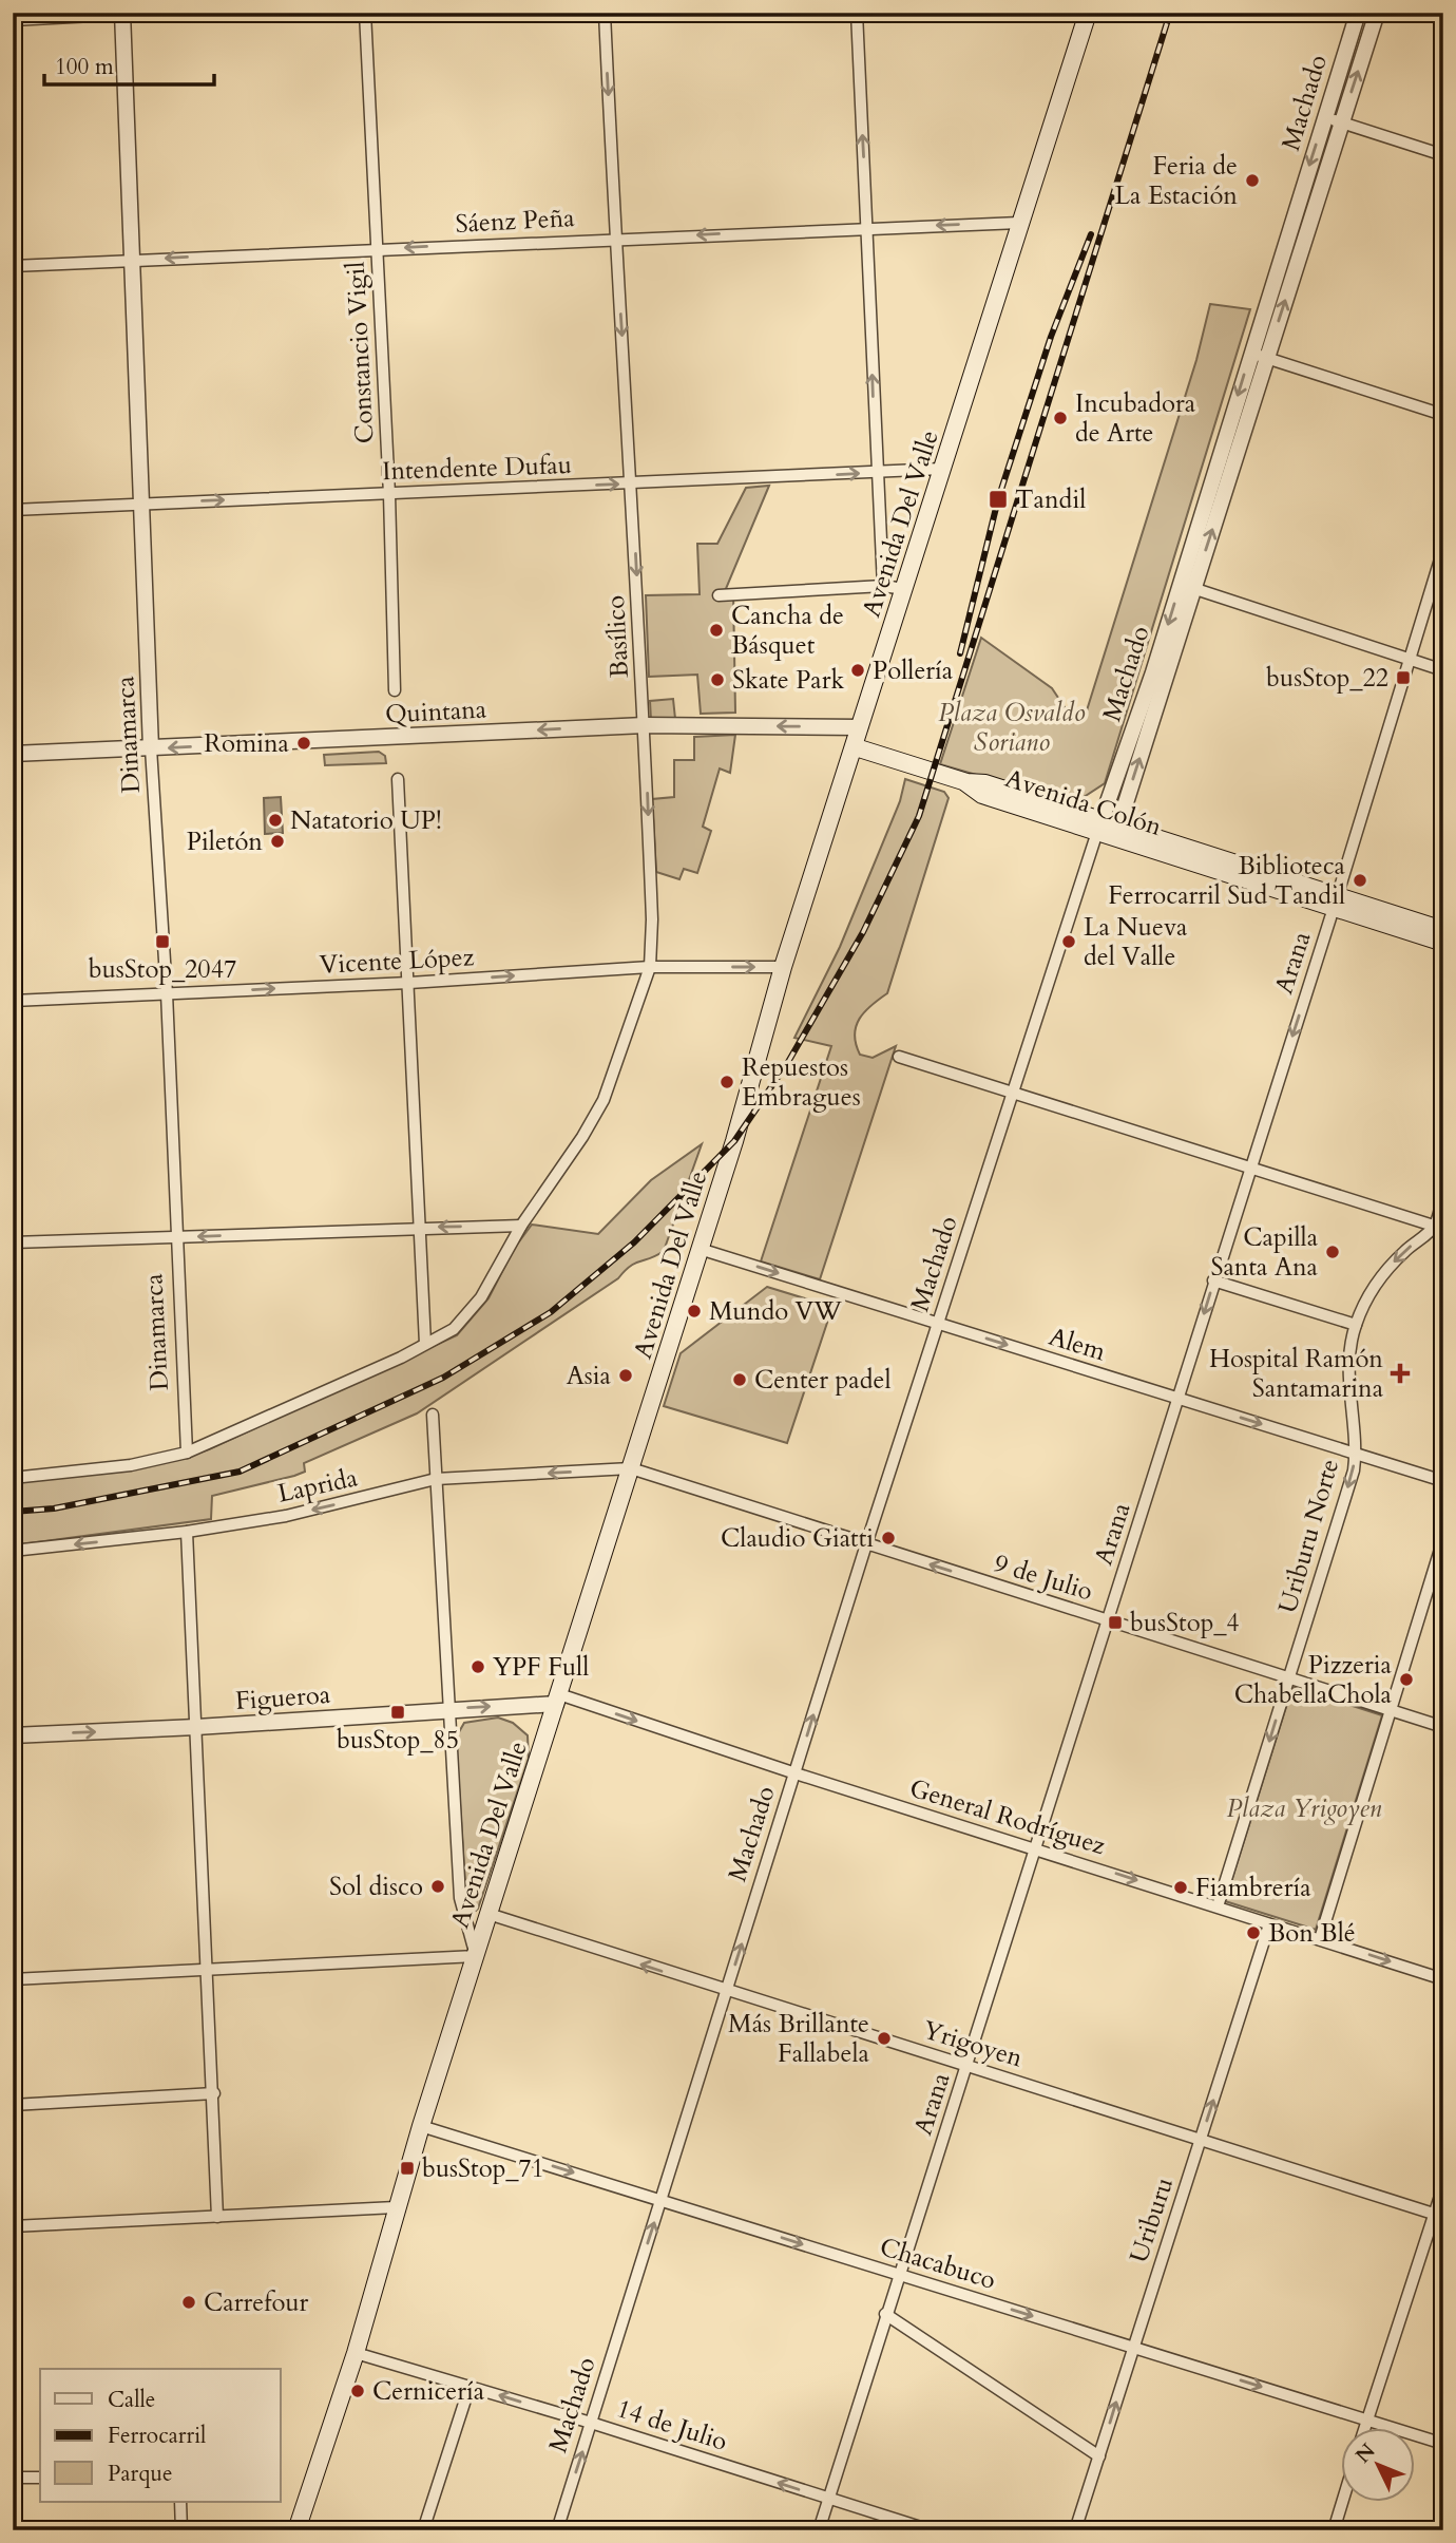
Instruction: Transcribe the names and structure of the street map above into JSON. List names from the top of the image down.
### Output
{
  "streets": {
    "main road": ["Avenida Del Valle", "Avenida Colón"],
    "street": [
      "Machado",
      "Sáenz Peña",
      "Constancio Vigil",
      "Intendente Dufau",
      "Basílico",
      "Quintana",
      "Dinamarca",
      "Vicente López",
      "Arana",
      "Alem",
      "Laprida",
      "Uriburu Norte",
      "9 de Julio",
      "Figueroa",
      "General Rodríguez",
      "Yrigoyen",
      "Uriburu",
      "Chacabuco",
      "14 de Julio"
    ]
  },
  "crossings": [
    ["Machado", "Avenida Colón"],
    ["Machado", "Alem"],
    ["Machado", "9 de Julio"],
    ["Machado", "General Rodríguez"],
    ["Machado", "Yrigoyen"],
    ["Machado", "Chacabuco"],
    ["Machado", "14 de Julio"],
    ["Sáenz Peña", "Constancio Vigil"],
    ["Sáenz Peña", "Avenida Del Valle"],
    ["Sáenz Peña", "Basílico"],
    ["Sáenz Peña", "Dinamarca"],
    ["Constancio Vigil", "Intendente Dufau"],
    ["Intendente Dufau", "Avenida Del Valle"],
    ["Intendente Dufau", "Basílico"],
    ["Intendente Dufau", "Dinamarca"],
    ["Avenida Del Valle", "Quintana"],
    ["Avenida Del Valle", "Avenida Colón"],
    ["Avenida Del Valle", "Vicente López"],
    ["Avenida Del Valle", "Alem"],
    ["Avenida Del Valle", "Laprida"],
    ["Avenida Del Valle", "9 de Julio"],
    ["Avenida Del Valle", "Figueroa"],
    ["Avenida Del Valle", "General Rodríguez"],
    ["Avenida Del Valle", "Yrigoyen"],
    ["Avenida Del Valle", "Chacabuco"],
    ["Avenida Del Valle", "14 de Julio"],
    ["Basílico", "Quintana"],
    ["Basílico", "Dinamarca"],
    ["Basílico", "Vicente López"],
    ["Quintana", "Dinamarca"],
    ["Dinamarca", "Vicente López"],
    ["Avenida Colón", "Arana"],
    ["Arana", "Alem"],
    ["Arana", "9 de Julio"],
    ["Arana", "General Rodríguez"],
    ["Arana", "Yrigoyen"],
    ["Arana", "Chacabuco"],
    ["Arana", "14 de Julio"],
    ["Alem", "Uriburu Norte"],
    ["Laprida", "9 de Julio"],
    ["Uriburu Norte", "9 de Julio"],
    ["Uriburu Norte", "General Rodríguez"],
    ["Figueroa", "General Rodríguez"],
    ["General Rodríguez", "Uriburu"],
    ["Yrigoyen", "Uriburu"],
    ["Uriburu", "Chacabuco"]
  ],
  "one_way": [
    "Sáenz Peña",
    "Intendente Dufau",
    "Basílico",
    "Quintana",
    "Vicente López",
    "Alem",
    "Laprida",
    "Uriburu Norte",
    "Figueroa",
    "General Rodríguez",
    "Uriburu",
    "Chacabuco",
    "14 de Julio"
  ],
  "parks": ["Plaza Osvaldo Soriano", "Plaza Yrigoyen"],
  "places": {
    "other": [
      "Feria de La Estación",
      "Incubadora de Arte",
      "Cancha de Básquet",
      "Pollería",
      "Skate Park",
      "Romina",
      "Natatorio UP!",
      "Piletón",
      "Biblioteca Ferrocarril Sud Tandil",
      "La Nueva del Valle",
      "Repuestos Embragues",
      "Capilla Santa Ana",
      "Mundo VW",
      "Asia",
      "Center padel",
      "Claudio Giatti",
      "YPF Full",
      "Pizzeria ChabellaChola",
      "Sol disco",
      "Fiambrería",
      "Bon Blé",
      "Más Brillante Fallabela",
      "Carrefour",
      "Cernicería"
    ],
    "transit": [
      "Tandil",
      "busStop_22",
      "busStop_2047",
      "busStop_4",
      "busStop_85",
      "busStop_71"
    ],
    "health": ["Hospital Ramón Santamarina"]
  },
  "legend": ["Calle", "Ferrocarril", "Parque"],
  "scale_bar": "100 m",
  "north": "top left"
}
